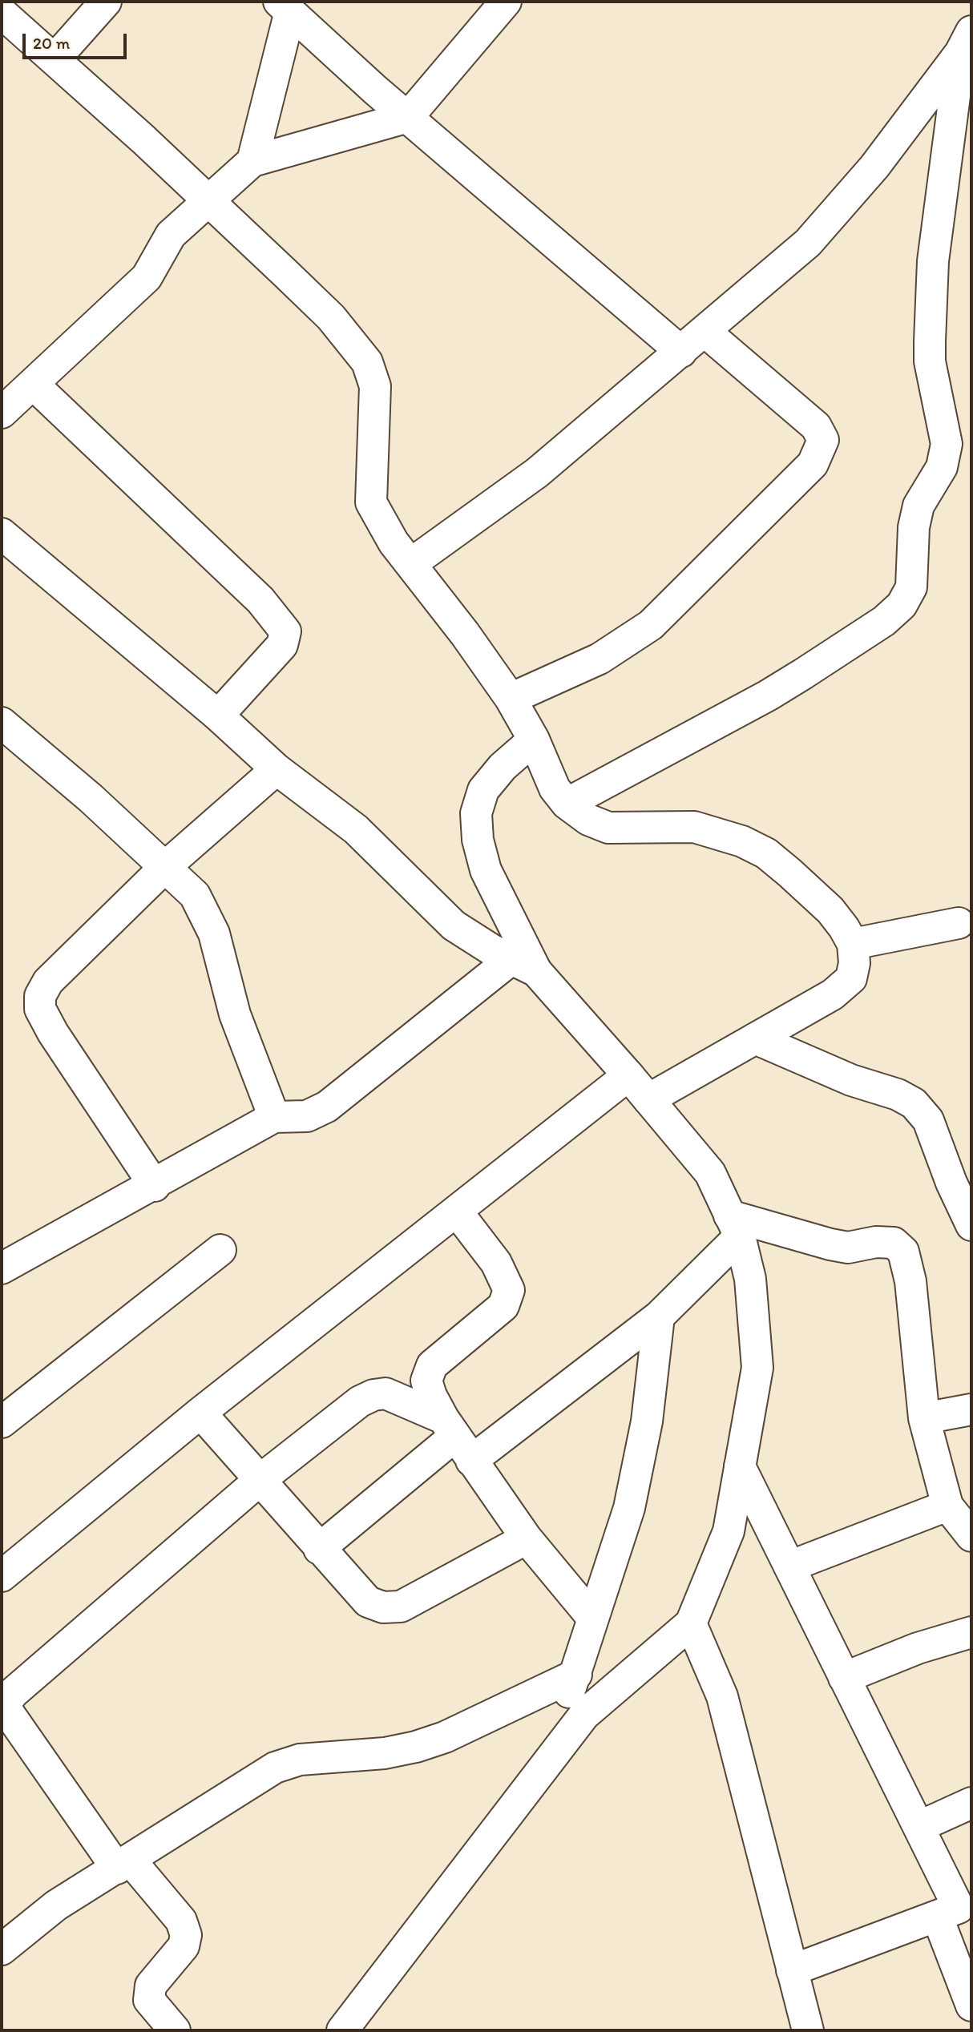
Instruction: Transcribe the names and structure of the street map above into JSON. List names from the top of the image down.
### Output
{
  "scale_bar": "20 m"
}
